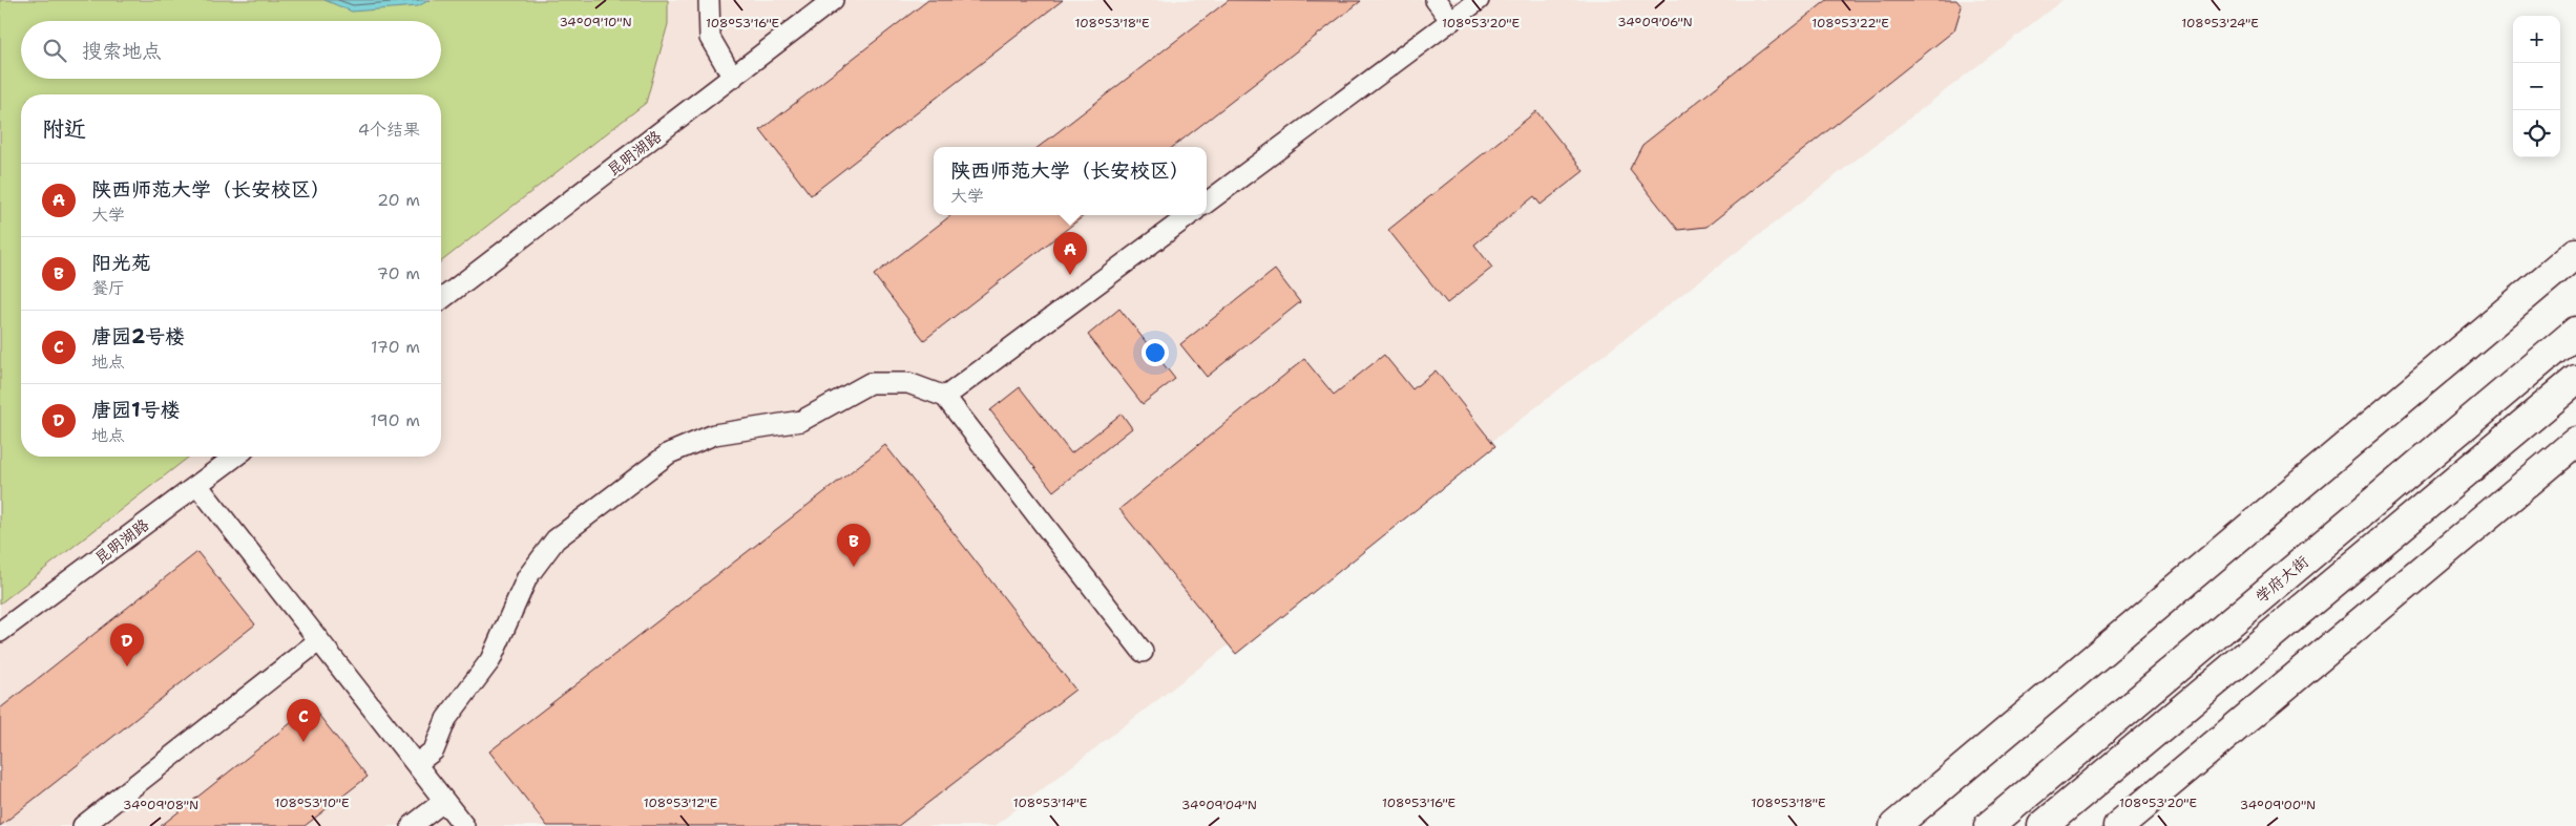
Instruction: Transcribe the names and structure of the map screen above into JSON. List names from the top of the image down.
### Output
{
  "streets": {
    "street": ["学府大街"],
    "lane": ["昆明湖路"]
  },
  "page": {
    "map_buttons": ["+", "−"],
    "search": "搜索地点",
    "heading": ["附近", "4个结果"],
    "popup": ["陕西师范大学（长安校区）", "大学"],
    "list": [
      {
        "mark": "A",
        "name": "陕西师范大学（长安校区）",
        "note": "大学",
        "value": "20 m"
      },
      {
        "mark": "B",
        "name": "阳光苑",
        "note": "餐厅",
        "value": "70 m"
      },
      {
        "mark": "C",
        "name": "唐园2号楼",
        "note": "地点",
        "value": "170 m"
      },
      {
        "mark": "D",
        "name": "唐园1号楼",
        "note": "地点",
        "value": "190 m"
      }
    ],
    "pins": [
      "A",
      "B",
      "D",
      "C"
    ]
  },
  "coordinates": [
    "34°09'10\"N",
    "34°09'06\"N",
    "108°53'16\"E",
    "108°53'18\"E",
    "108°53'20\"E",
    "108°53'22\"E",
    "108°53'24\"E",
    "108°53'10\"E",
    "108°53'12\"E",
    "108°53'14\"E",
    "34°09'08\"N",
    "34°09'04\"N",
    "34°09'00\"N"
  ]
}
